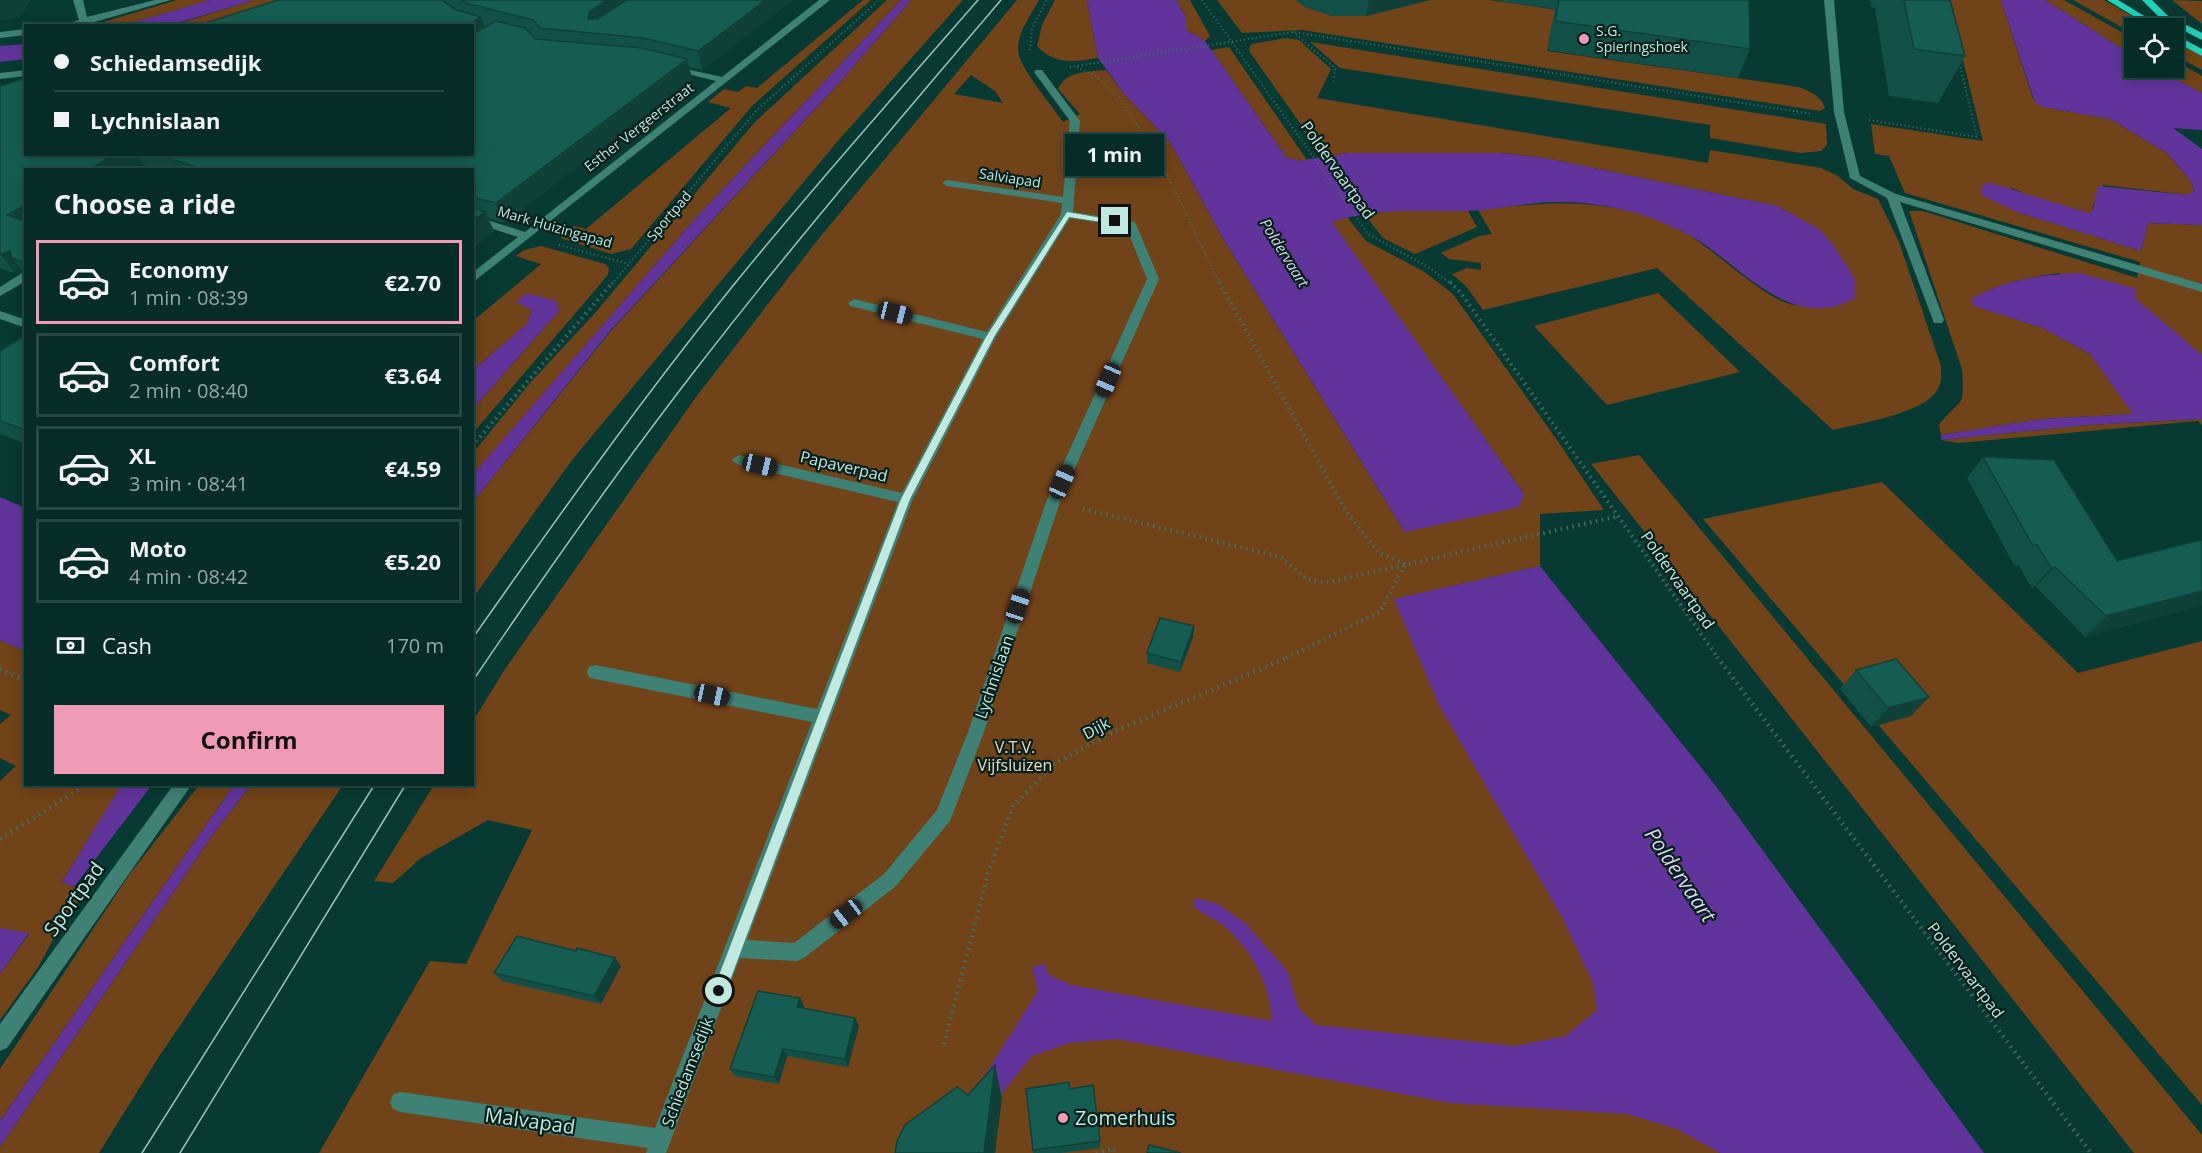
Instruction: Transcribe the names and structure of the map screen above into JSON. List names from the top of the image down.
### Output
{
  "streets": {
    "street": [
      "Esther Vergeerstraat",
      "Salviapad",
      "Sportpad",
      "Mark Huizingapad",
      "Papaverpad",
      "Lychnislaan",
      "Schiedamsedijk",
      "Malvapad"
    ],
    "path": ["Poldervaartpad", "Dijk"]
  },
  "crossings": [
    ["Esther Vergeerstraat", "Mark Huizingapad"],
    ["Salviapad", "Lychnislaan"],
    ["Salviapad", "Schiedamsedijk"],
    ["Sportpad", "Mark Huizingapad"],
    ["Papaverpad", "Schiedamsedijk"],
    ["Lychnislaan", "Schiedamsedijk"],
    ["Schiedamsedijk", "Malvapad"]
  ],
  "water": ["Poldervaart"],
  "parks": ["V.T.V. Vijfsluizen"],
  "places": ["S.G. Spieringshoek", "Zomerhuis"],
  "page": {
    "banner": ["Schiedamsedijk", "Lychnislaan"],
    "bubble": "1 min",
    "heading": "Choose a ride",
    "list": [
      {
        "name": "Economy",
        "note": "1 min · 08:39",
        "value": "€2.70"
      },
      {
        "name": "Comfort",
        "note": "2 min · 08:40",
        "value": "€3.64"
      },
      {
        "name": "XL",
        "note": "3 min · 08:41",
        "value": "€4.59"
      },
      {
        "name": "Moto",
        "note": "4 min · 08:42",
        "value": "€5.20"
      }
    ],
    "pay": ["Cash", "170 m"],
    "buttons": "Confirm"
  }
}
